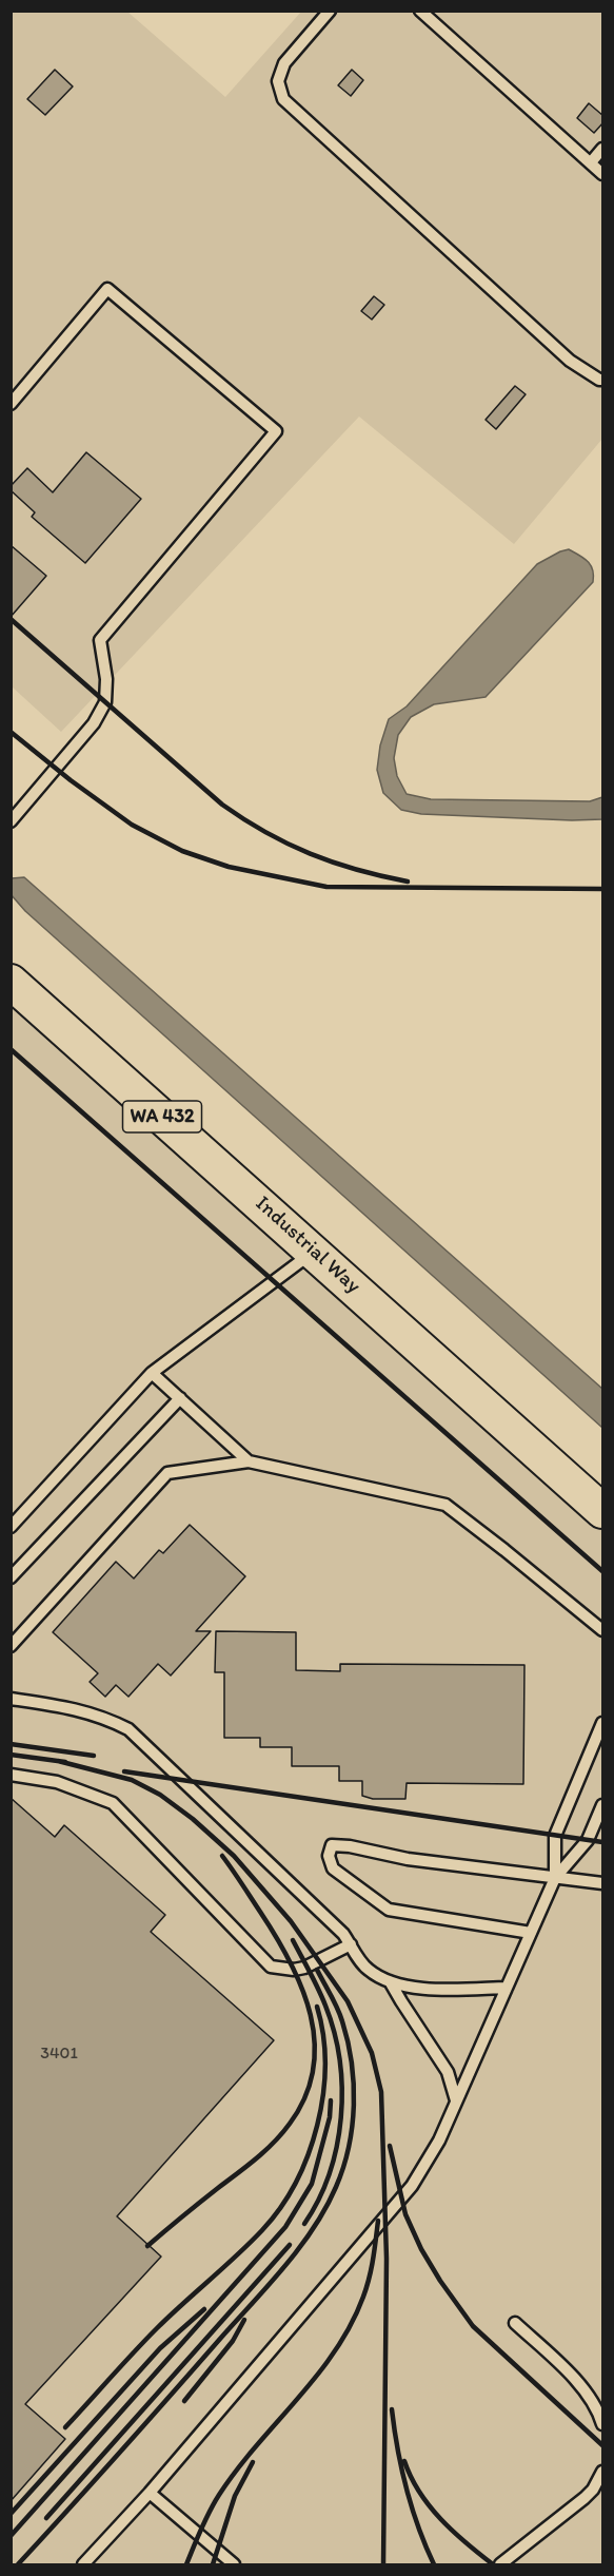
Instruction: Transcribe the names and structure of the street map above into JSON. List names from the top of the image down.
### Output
{
  "streets": {
    "main road": ["WA 432", "Industrial Way"]
  },
  "house_numbers": ["3401"]
}
